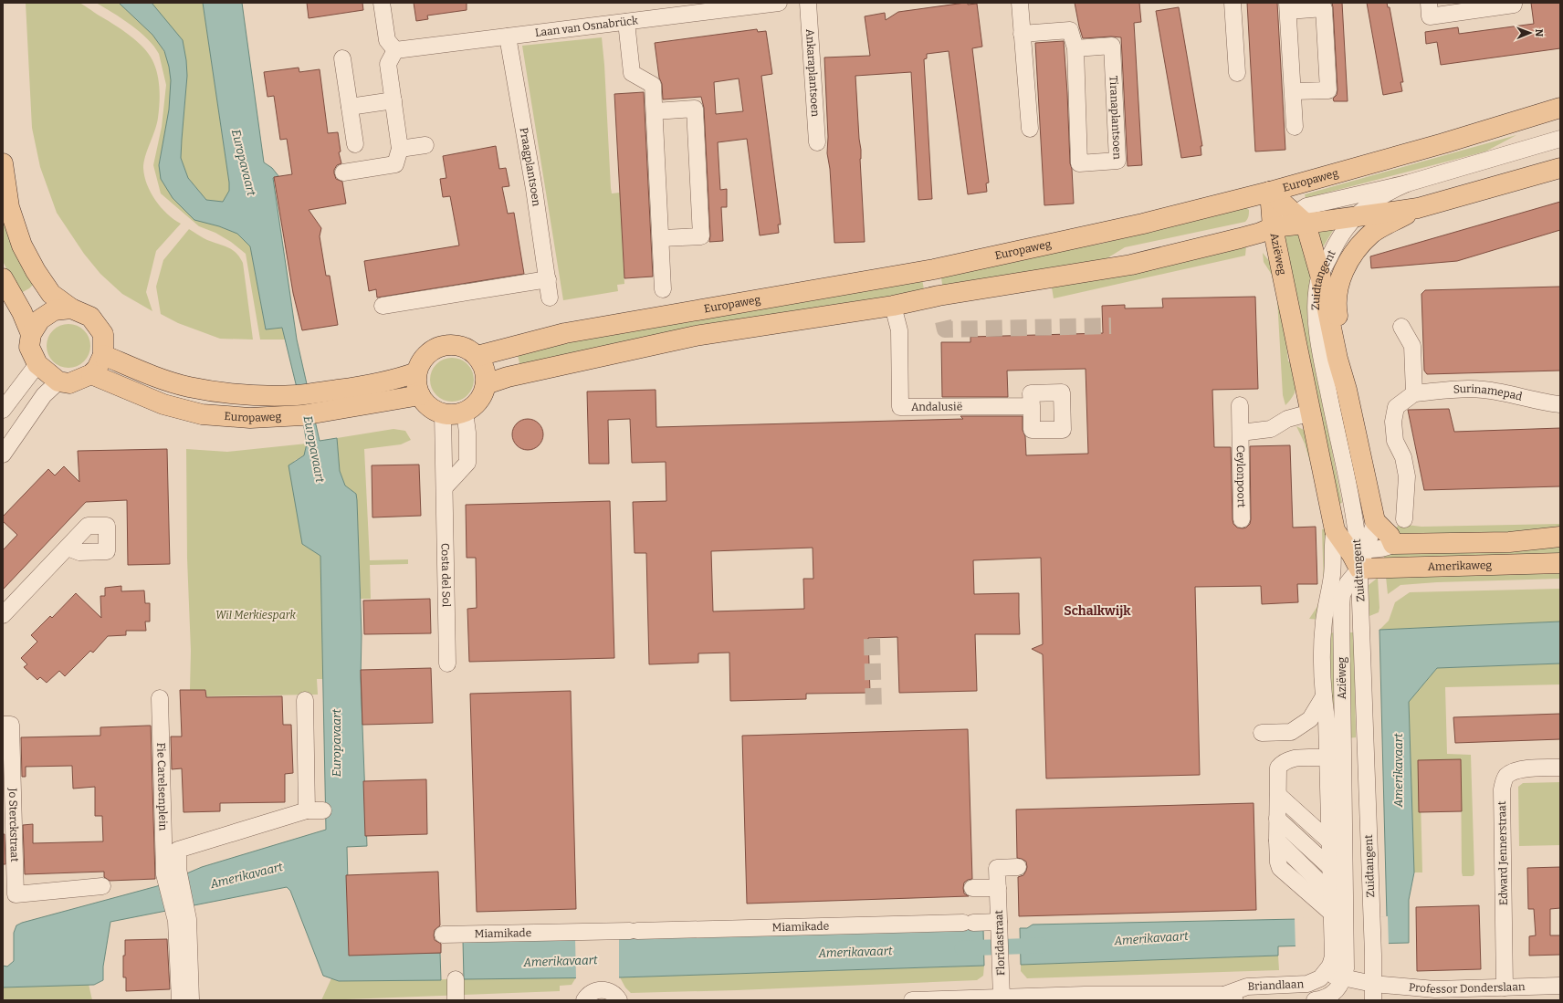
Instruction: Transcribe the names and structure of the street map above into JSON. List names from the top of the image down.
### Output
{
  "streets": {
    "main road": ["Europaweg", "Aziëweg", "Amerikaweg"],
    "street": [
      "Laan van Osnabrück",
      "Ankaraplantsoen",
      "Tiranaplantsoen",
      "Praagplantsoen",
      "Zuidtangent",
      "Surinamepad",
      "Andalusië",
      "Ceylonpoort",
      "Costa del Sol",
      "Fie Carelsenplein",
      "Jo Sterckstraat",
      "Edward Jennerstraat",
      "Miamikade",
      "Floridastraat",
      "Briandlaan",
      "Professor Donderslaan"
    ]
  },
  "crossings": [
    ["Laan van Osnabrück", "Praagplantsoen"],
    ["Europaweg", "Aziëweg"],
    ["Europaweg", "Costa del Sol"],
    ["Aziëweg", "Zuidtangent"],
    ["Aziëweg", "Ceylonpoort"],
    ["Aziëweg", "Amerikaweg"],
    ["Aziëweg", "Briandlaan"],
    ["Zuidtangent", "Amerikaweg"],
    ["Zuidtangent", "Professor Donderslaan"],
    ["Edward Jennerstraat", "Professor Donderslaan"],
    ["Miamikade", "Floridastraat"],
    ["Floridastraat", "Briandlaan"]
  ],
  "districts": ["Schalkwijk"],
  "water": ["Europavaart", "Amerikavaart"],
  "parks": ["Wil Merkiespark"],
  "north": "right"
}
